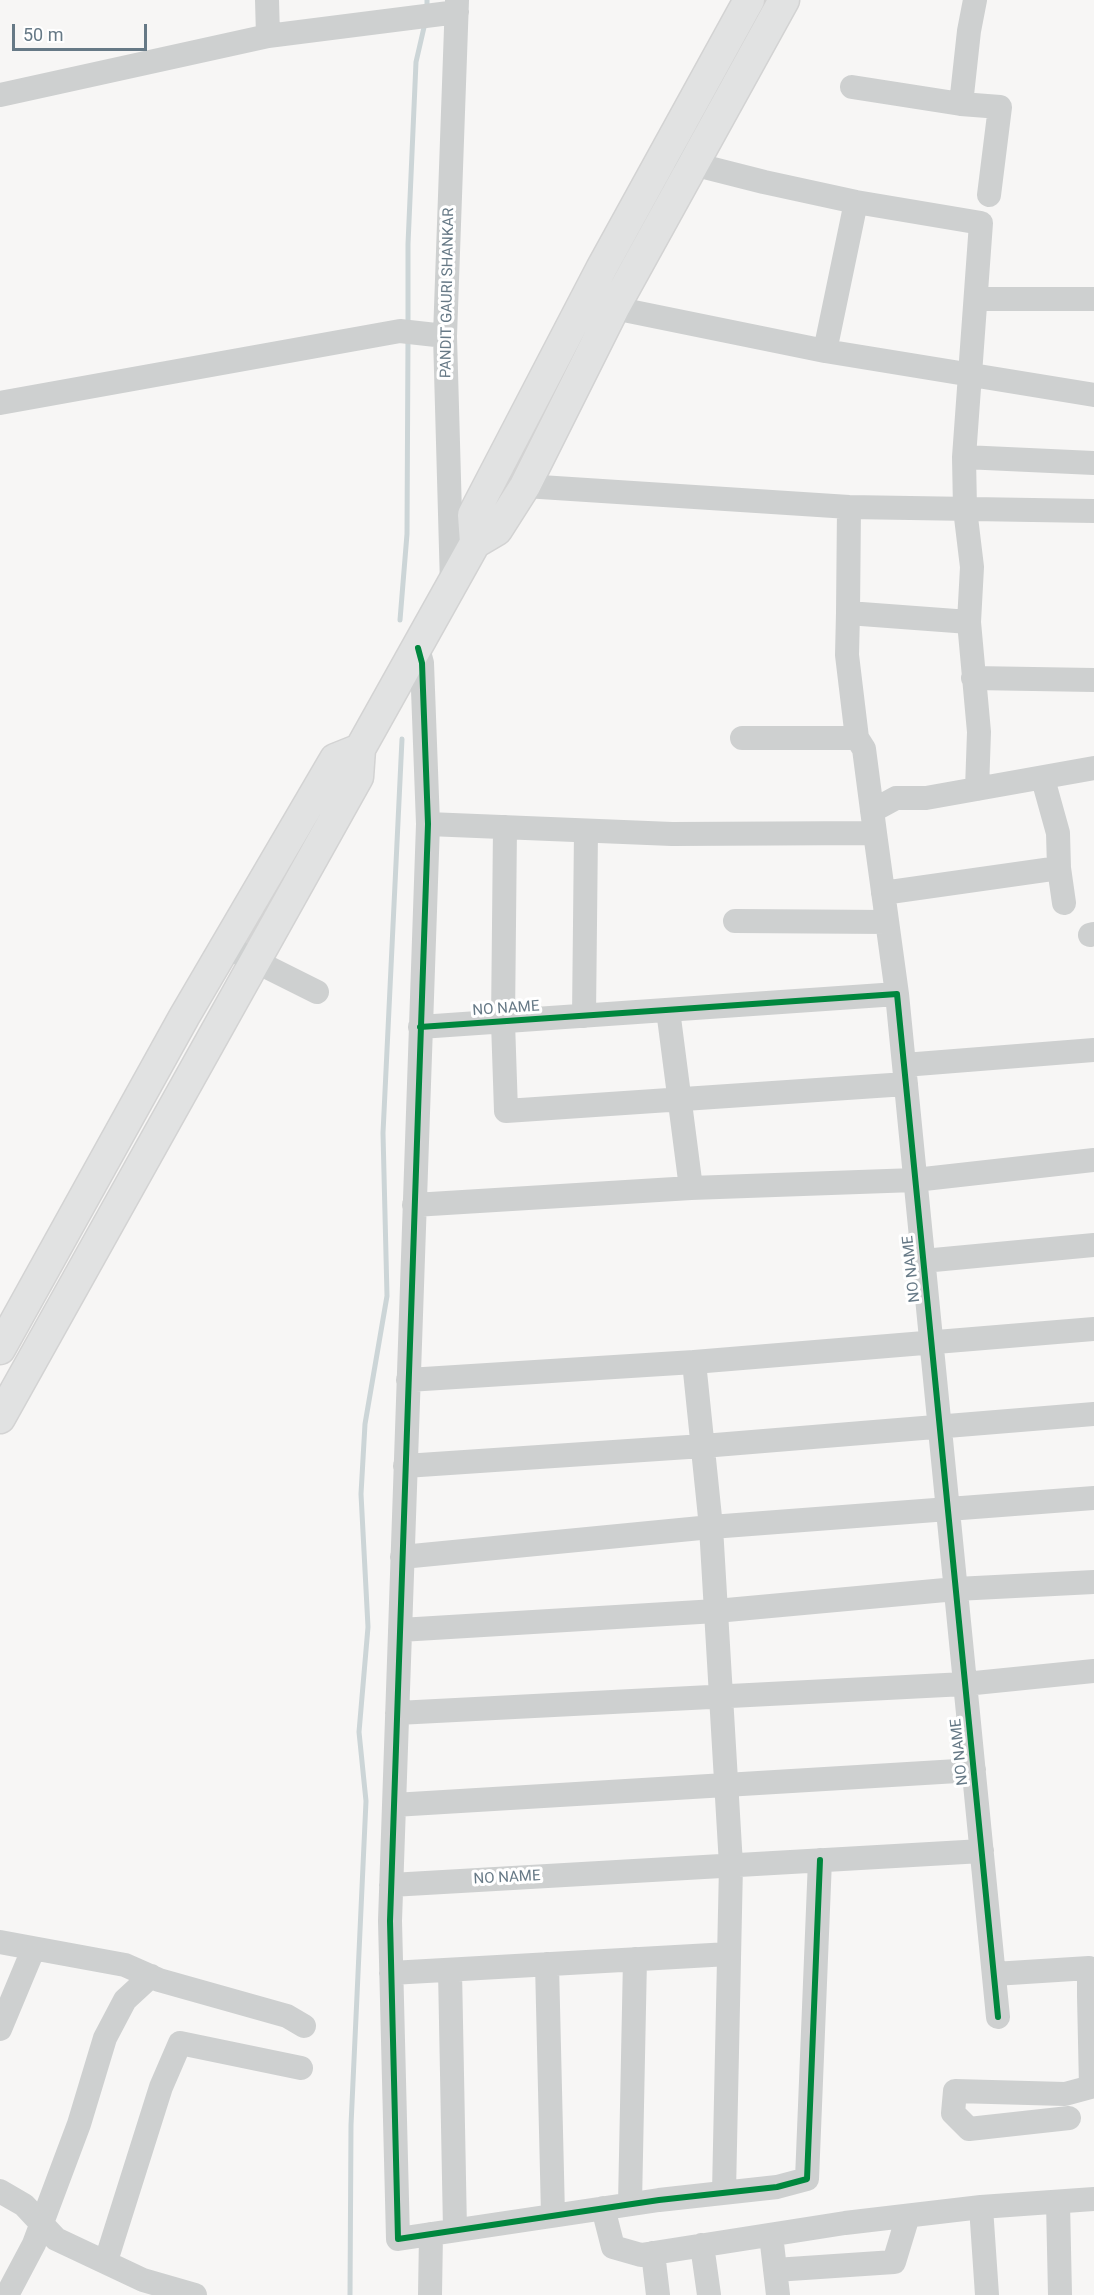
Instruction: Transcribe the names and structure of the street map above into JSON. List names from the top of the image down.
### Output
{
  "streets": {
    "street": ["PANDIT GAURI SHANKAR", "NO NAME"]
  },
  "scale_bar": "50 m"
}
